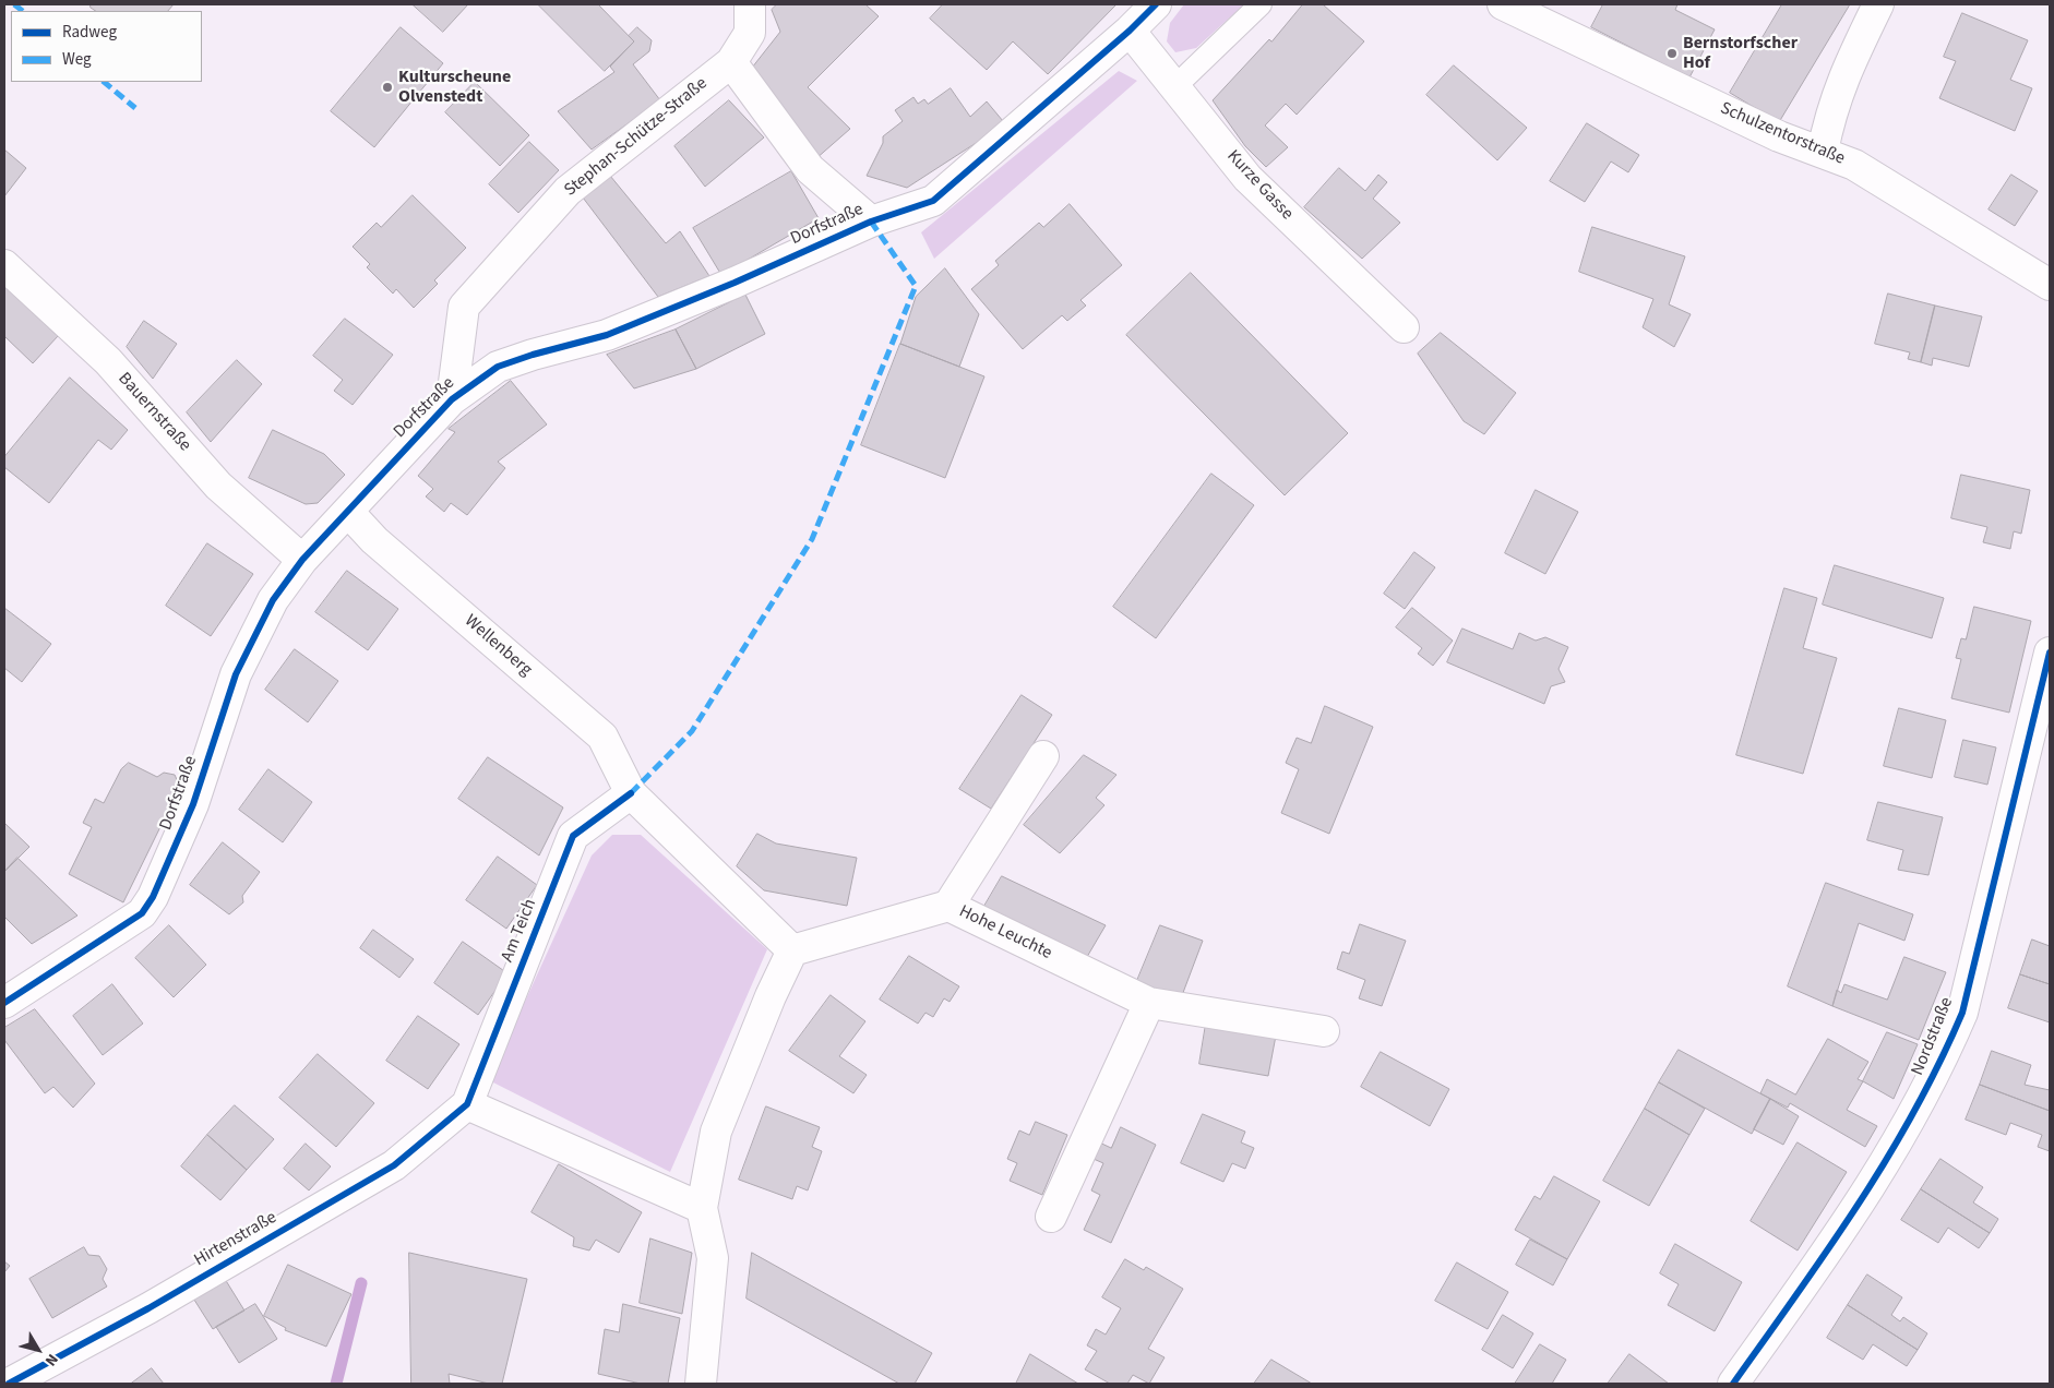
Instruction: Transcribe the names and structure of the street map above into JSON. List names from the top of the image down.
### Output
{
  "streets": {
    "street": [
      "Schulzentorstraße",
      "Stephan-Schütze-Straße",
      "Kurze Gasse",
      "Dorfstraße",
      "Bauernstraße",
      "Wellenberg",
      "Am Teich",
      "Hohe Leuchte",
      "Nordstraße",
      "Hirtenstraße"
    ]
  },
  "crossings": [
    ["Stephan-Schütze-Straße", "Dorfstraße"],
    ["Kurze Gasse", "Dorfstraße"],
    ["Dorfstraße", "Bauernstraße"],
    ["Dorfstraße", "Wellenberg"],
    ["Wellenberg", "Am Teich"],
    ["Am Teich", "Hirtenstraße"]
  ],
  "places": ["Bernstorfscher Hof", "Kulturscheune Olvenstedt"],
  "legend": ["Radweg", "Weg"],
  "north": "bottom right"
}
